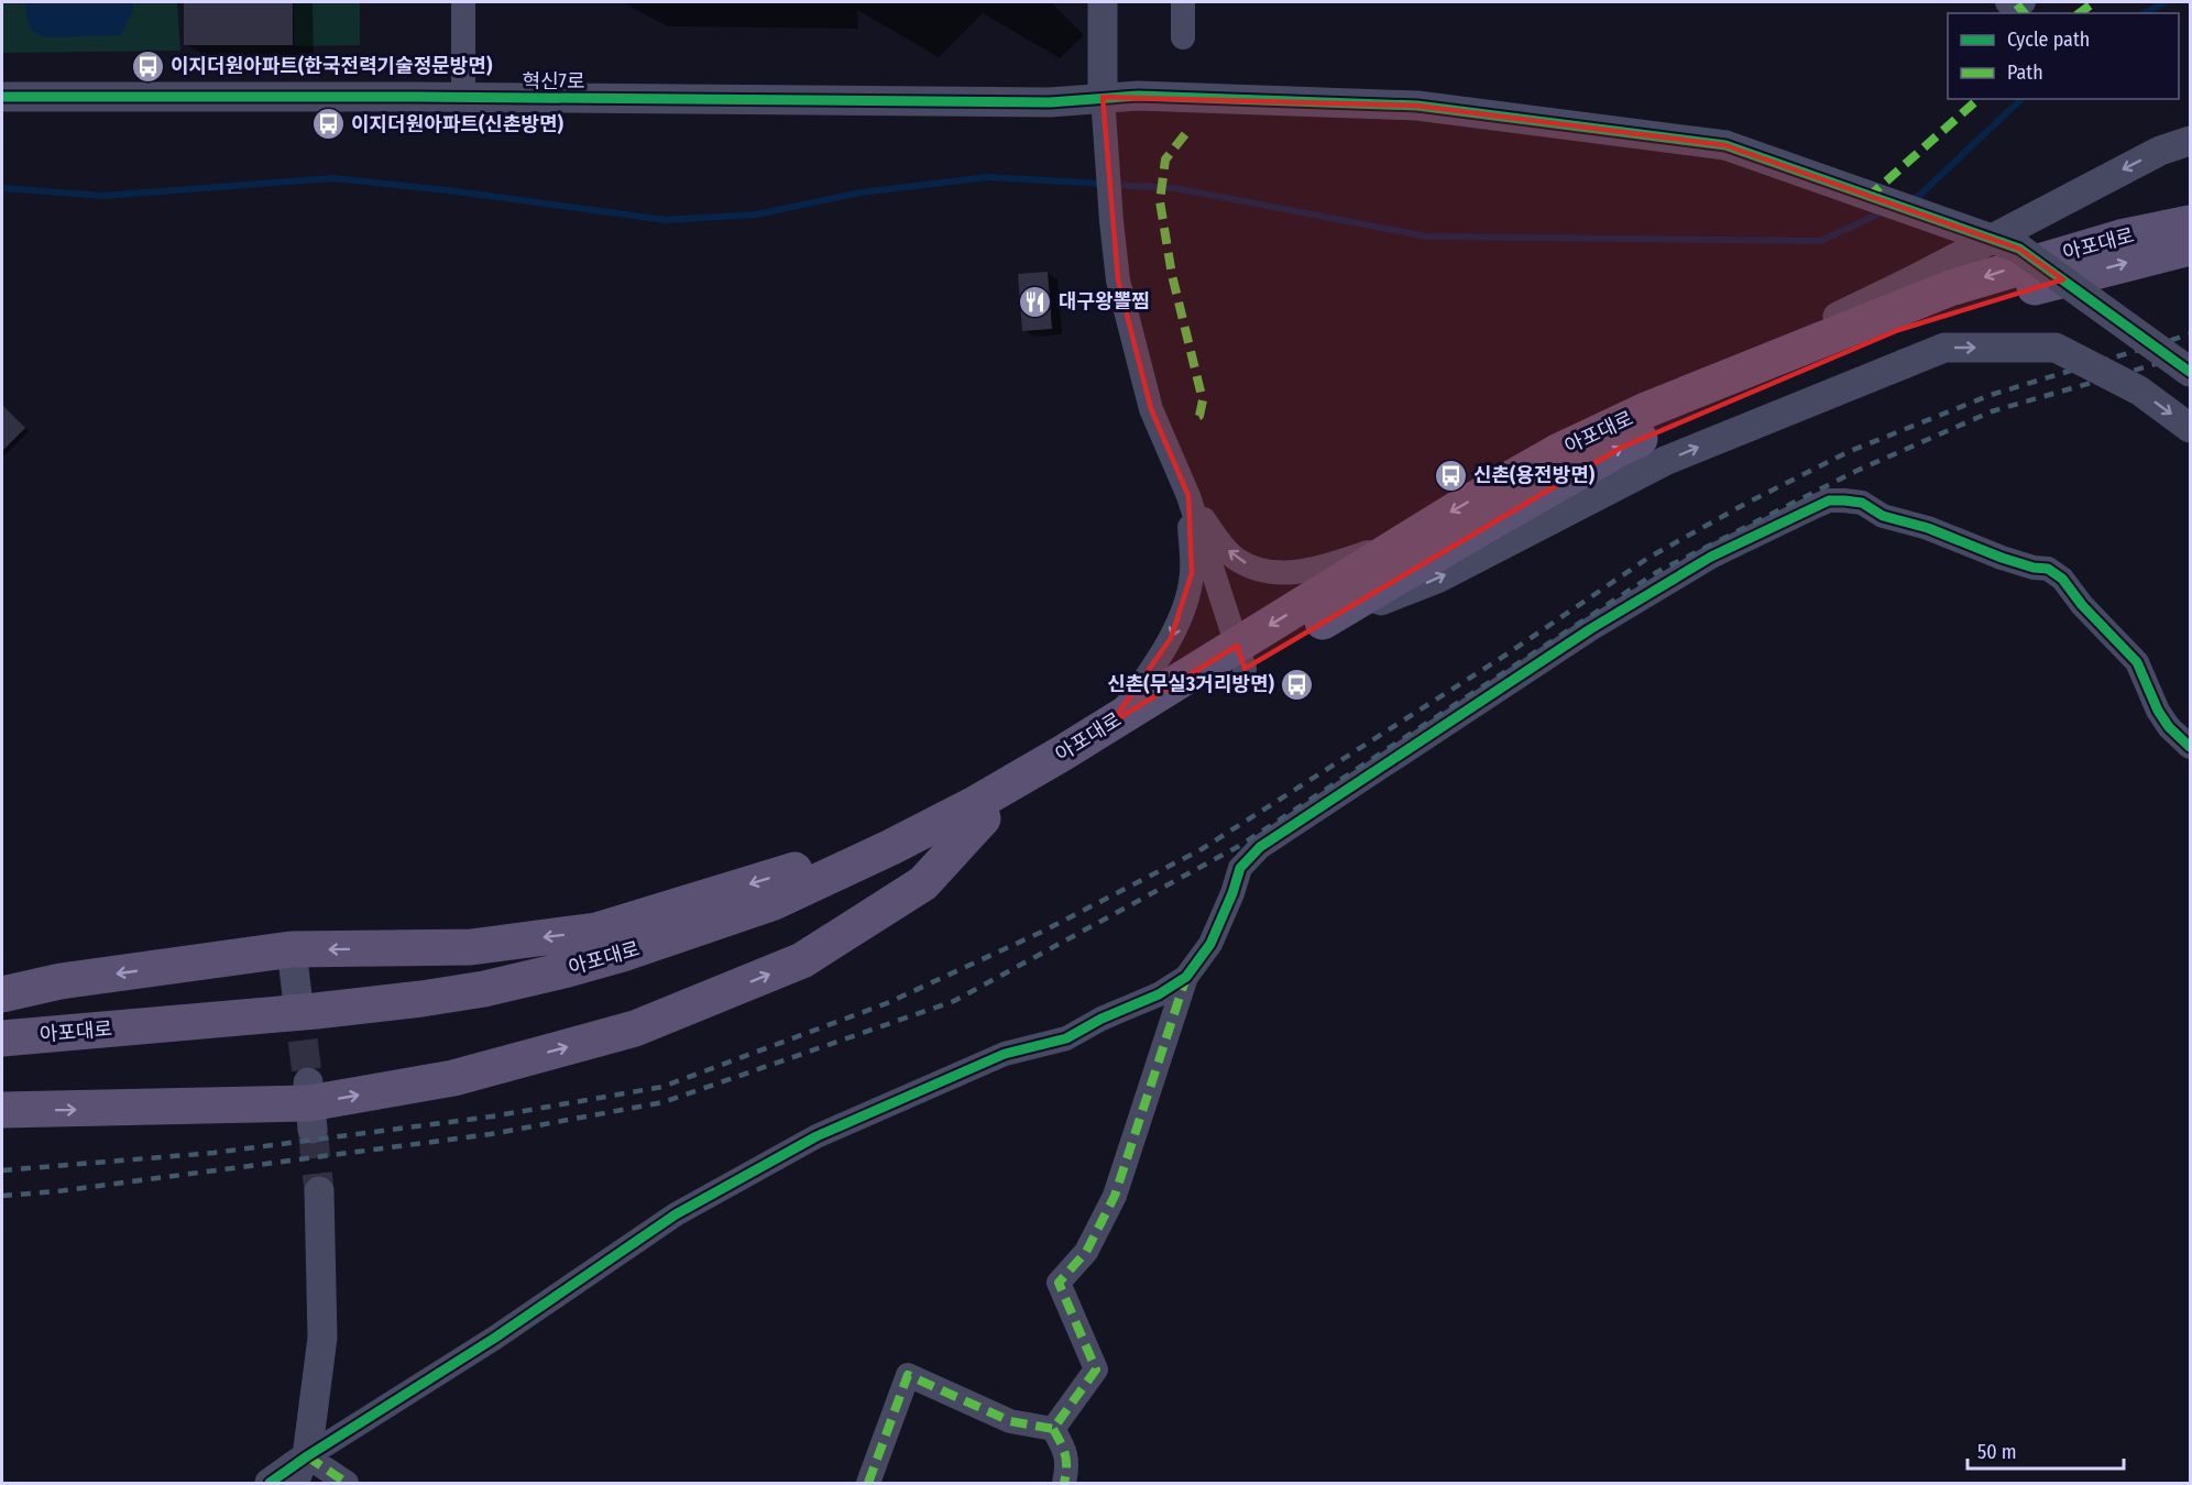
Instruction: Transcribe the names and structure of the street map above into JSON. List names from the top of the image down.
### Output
{
  "streets": {
    "main road": ["아포대로"],
    "street": ["혁신7로"]
  },
  "places": {
    "bus stop": [
      "이지더원아파트(한국전력기술정문방면)",
      "이지더원아파트(신촌방면)",
      "신촌(용전방면)",
      "신촌(무실3거리방면)"
    ],
    "restaurant": ["대구왕뽈찜"]
  },
  "legend": ["Cycle path", "Path"],
  "scale_bar": "50 m"
}
